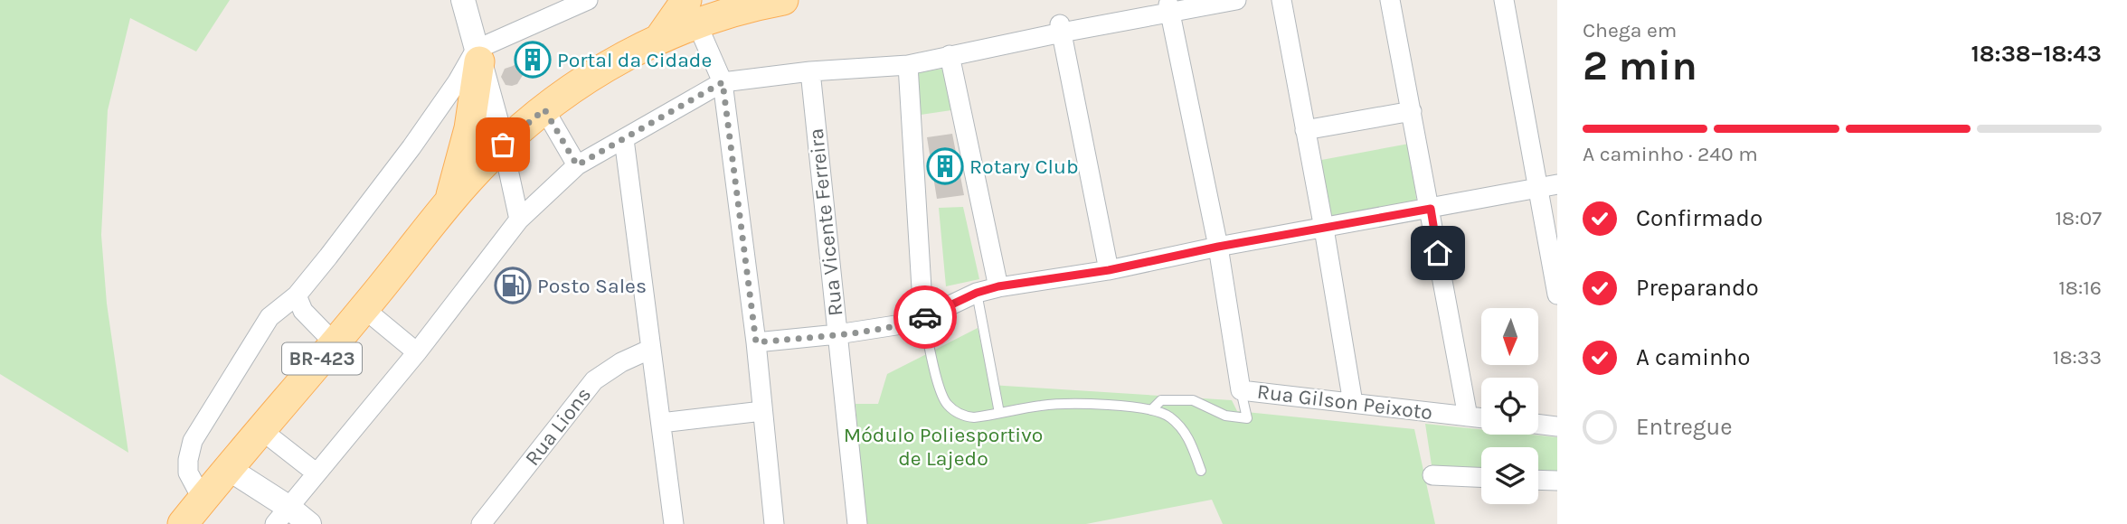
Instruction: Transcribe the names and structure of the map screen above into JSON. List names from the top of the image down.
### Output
{
  "streets": {
    "main road": ["BR-423"],
    "street": ["Rua Vicente Ferreira", "Rua Gilson Peixoto", "Rua Lions"]
  },
  "parks": ["Módulo Poliesportivo de Lajedo"],
  "places": {
    "building": ["Portal da Cidade", "Rotary Club"],
    "fuel station": ["Posto Sales"]
  },
  "north": "bottom",
  "page": {
    "heading": ["2 min", "Chega em", "18:38–18:43"],
    "bar": "A caminho · 240 m",
    "list": [
      ["Confirmado", "18:07"],
      ["Preparando", "18:16"],
      ["A caminho", "18:33"],
      "Entregue"
    ]
  }
}
